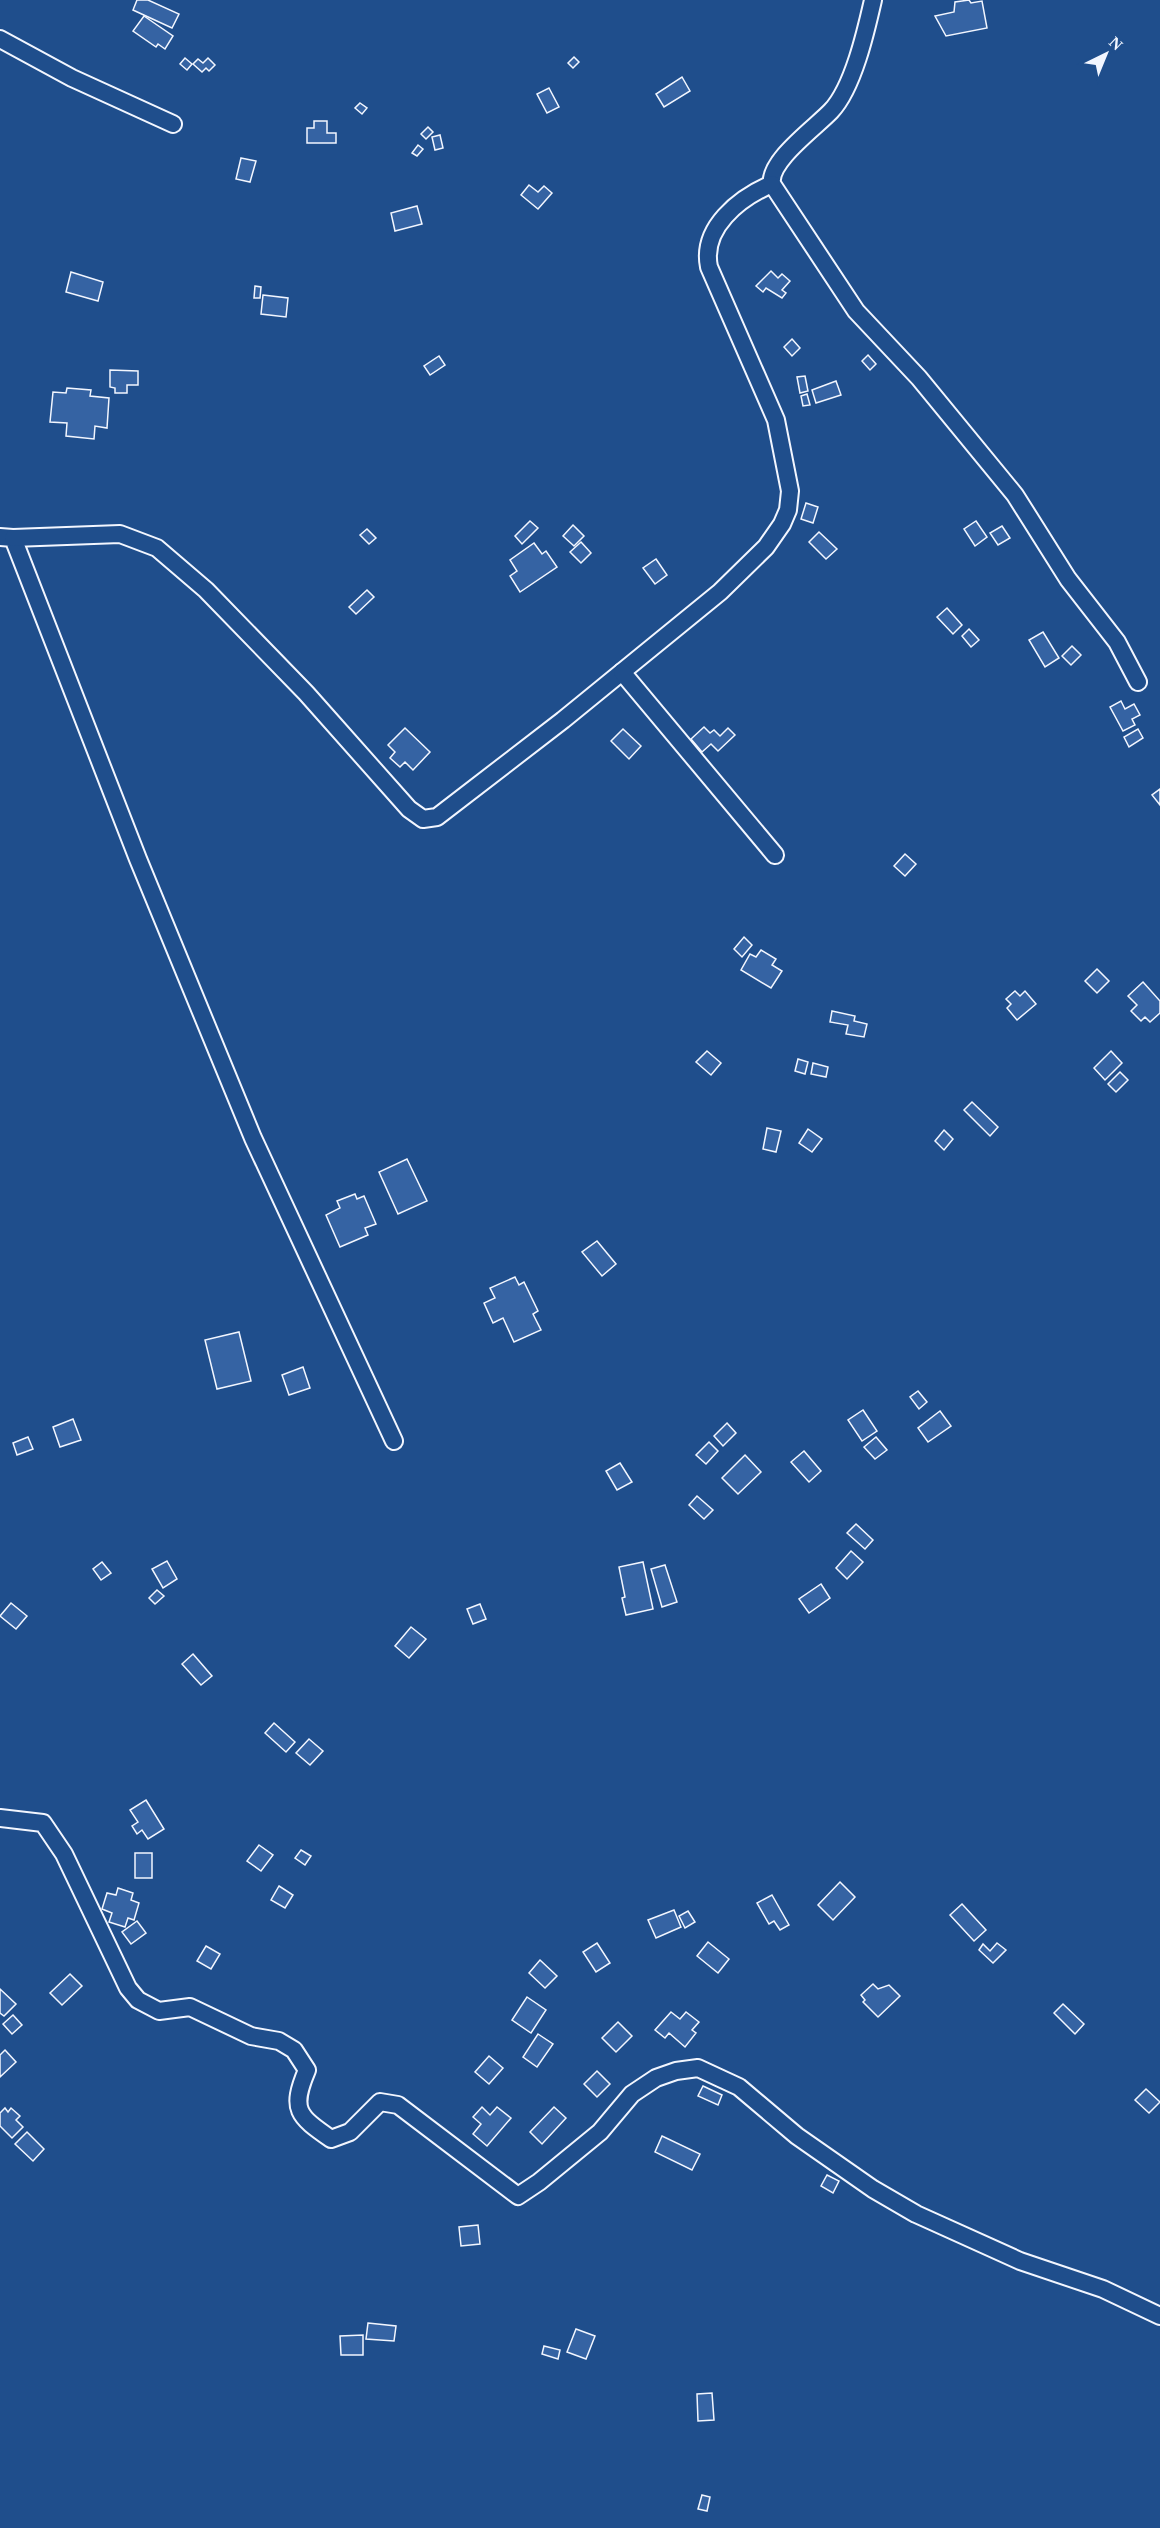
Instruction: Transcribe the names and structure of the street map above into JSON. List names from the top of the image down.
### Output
{
  "north": "top right"
}
